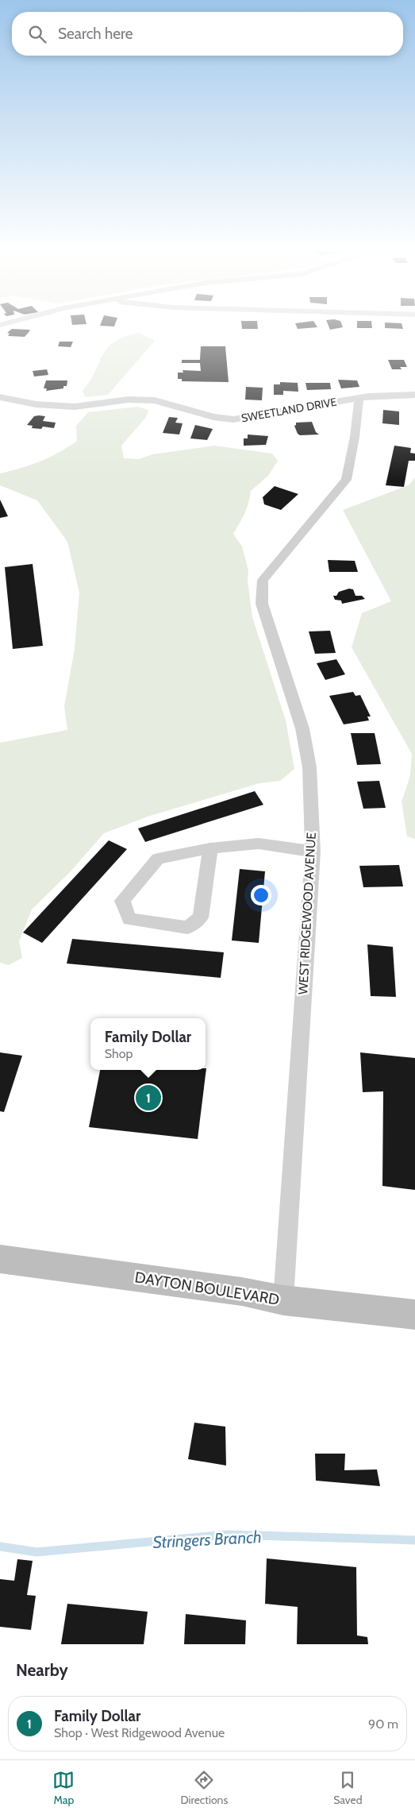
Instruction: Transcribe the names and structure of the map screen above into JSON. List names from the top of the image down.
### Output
{
  "streets": {
    "main road": ["DAYTON BOULEVARD"],
    "street": ["SWEETLAND DRIVE", "WEST RIDGEWOOD AVENUE"]
  },
  "crossings": [
    ["SWEETLAND DRIVE", "WEST RIDGEWOOD AVENUE"],
    ["WEST RIDGEWOOD AVENUE", "DAYTON BOULEVARD"]
  ],
  "water": ["Stringers Branch"],
  "page": {
    "search": "Search here",
    "popup": ["Family Dollar", "Shop"],
    "pins": "1",
    "heading": "Nearby",
    "list": [
      {
        "mark": "1",
        "name": "Family Dollar",
        "note": "Shop · West Ridgewood Avenue",
        "value": "90 m"
      }
    ],
    "nav": ["Map", "Directions", "Saved"]
  }
}
